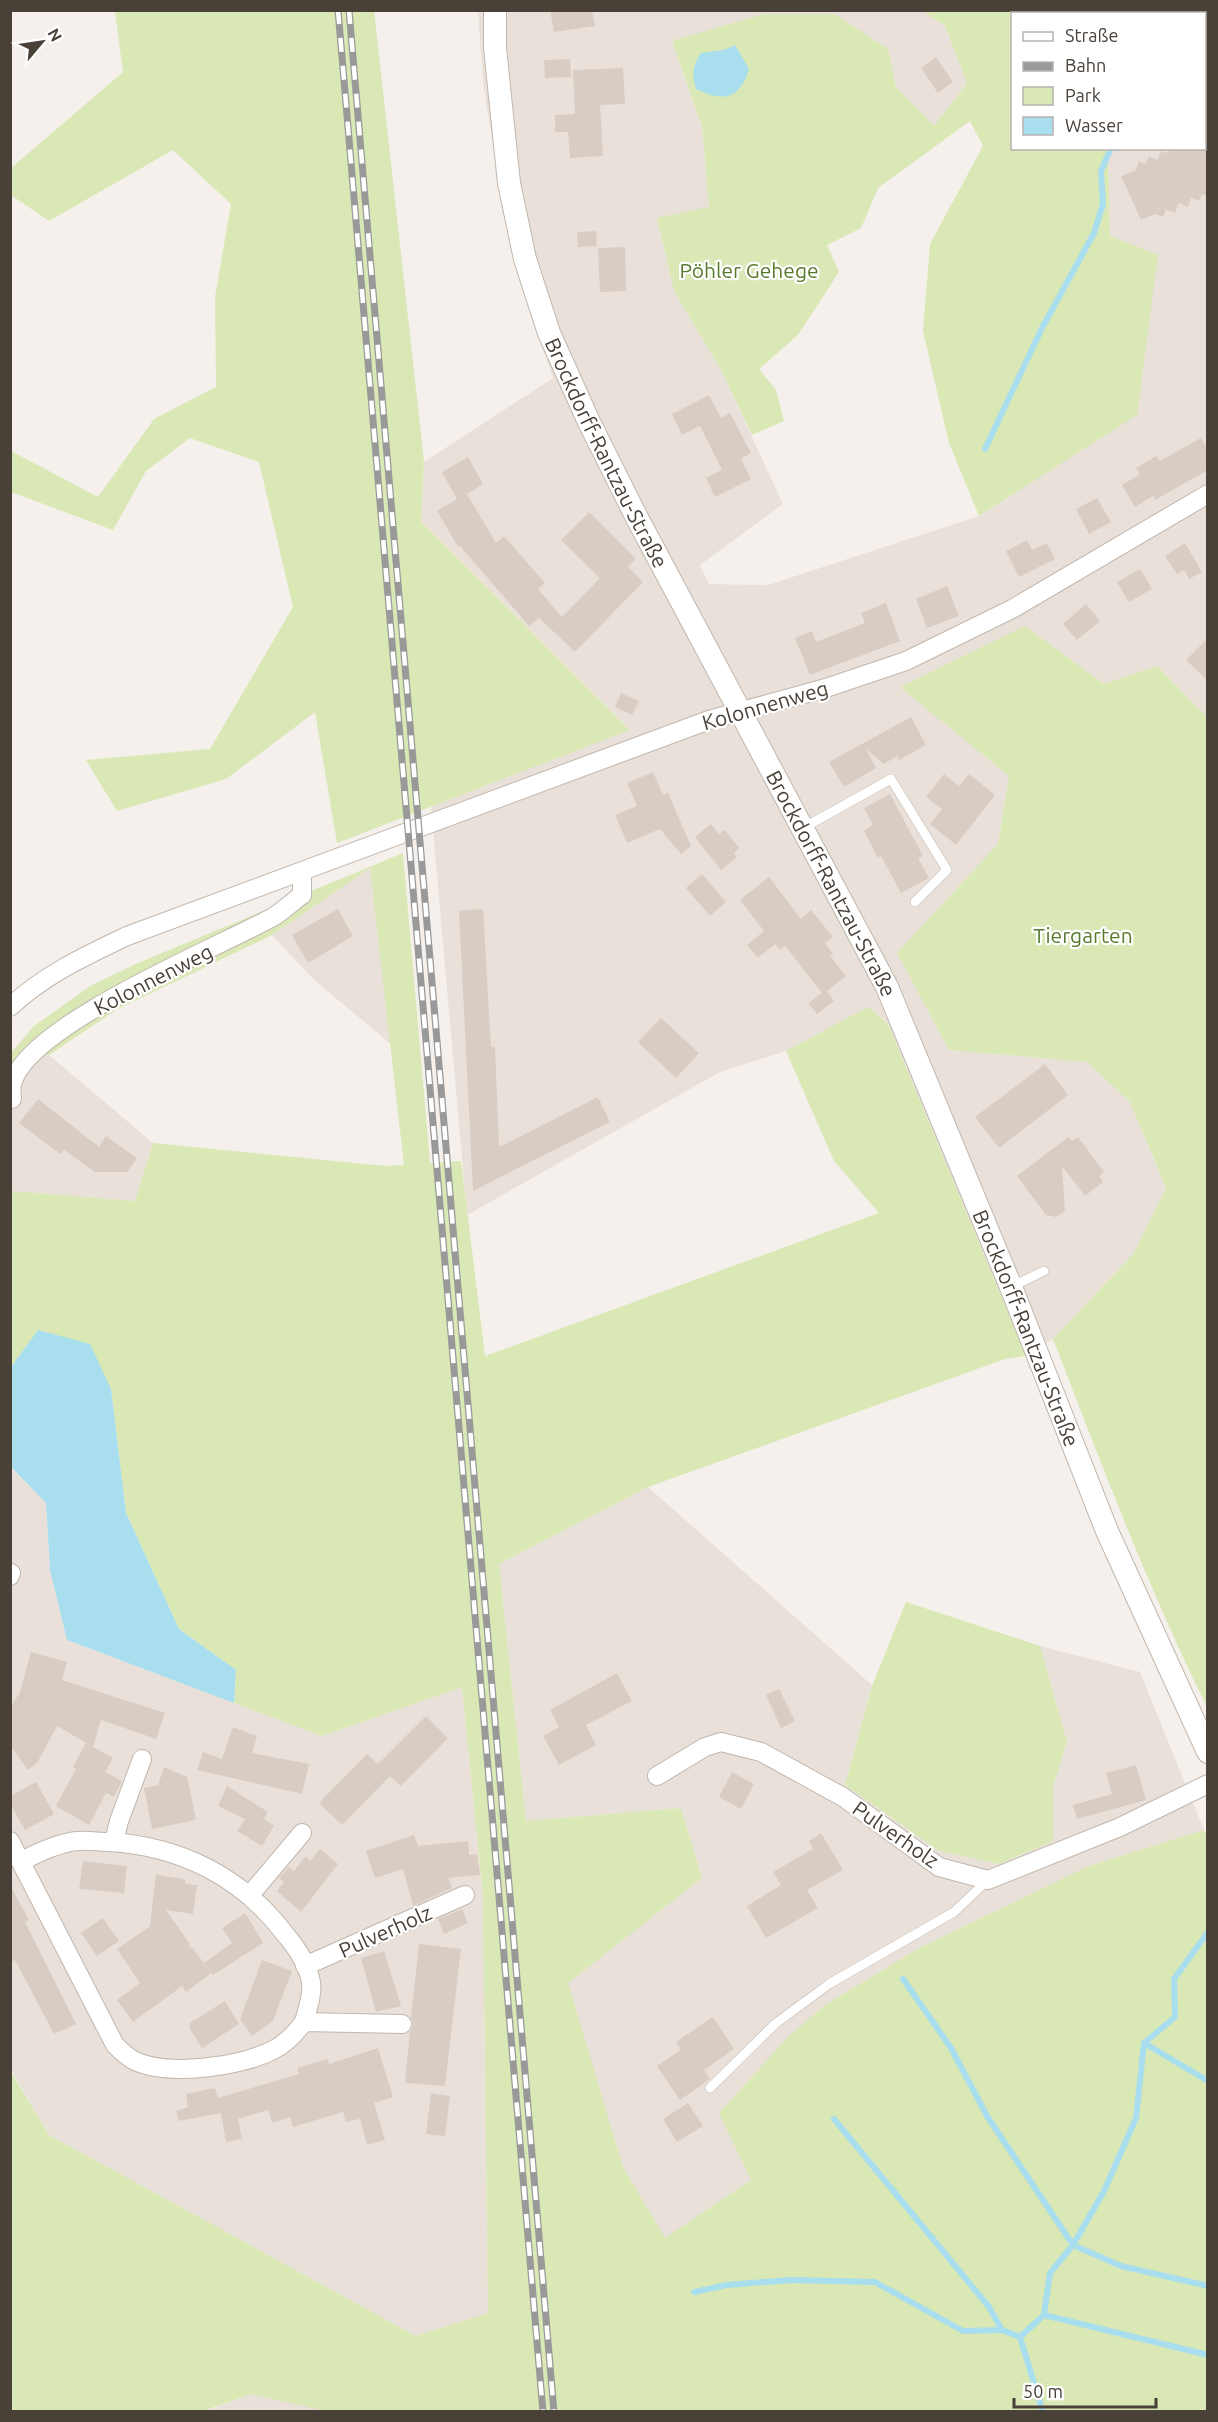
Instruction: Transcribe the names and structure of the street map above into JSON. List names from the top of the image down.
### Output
{
  "streets": {
    "street": ["Brockdorff-Rantzau-Straße", "Kolonnenweg", "Pulverholz"]
  },
  "crossings": [
    ["Brockdorff-Rantzau-Straße", "Kolonnenweg"]
  ],
  "parks": ["Pöhler Gehege", "Tiergarten"],
  "legend": [
    "Straße",
    "Bahn",
    "Park",
    "Wasser"
  ],
  "scale_bar": "50 m",
  "north": "top right"
}
